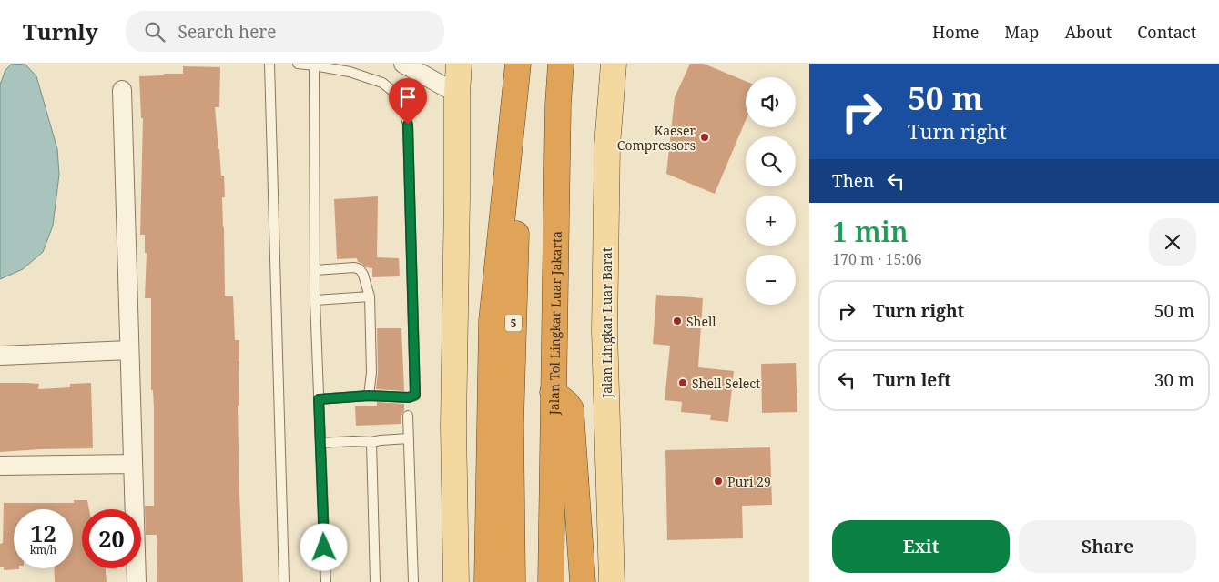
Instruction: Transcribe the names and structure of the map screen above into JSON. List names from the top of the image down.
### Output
{
  "streets": {
    "highway": ["5", "Jalan Tol Lingkar Luar Jakarta"],
    "main road": ["Jalan Lingkar Luar Barat"]
  },
  "places": [
    "Kaeser Compressors",
    "Shell",
    "Shell Select",
    "Puri 29"
  ],
  "page": {
    "header": "Turnly",
    "search": "Search here",
    "nav": [
      "Home",
      "Map",
      "About",
      "Contact"
    ],
    "turn": ["50 m", "Turn right"],
    "map_buttons": ["+", "−"],
    "then": "Then",
    "heading": ["1 min", "170 m · 15:06"],
    "list": [
      {
        "name": "Turn right",
        "value": "50 m"
      },
      {
        "name": "Turn left",
        "value": "30 m"
      }
    ],
    "speed": "12 km/h",
    "limit": "20",
    "buttons": ["Exit", "Share"]
  }
}
